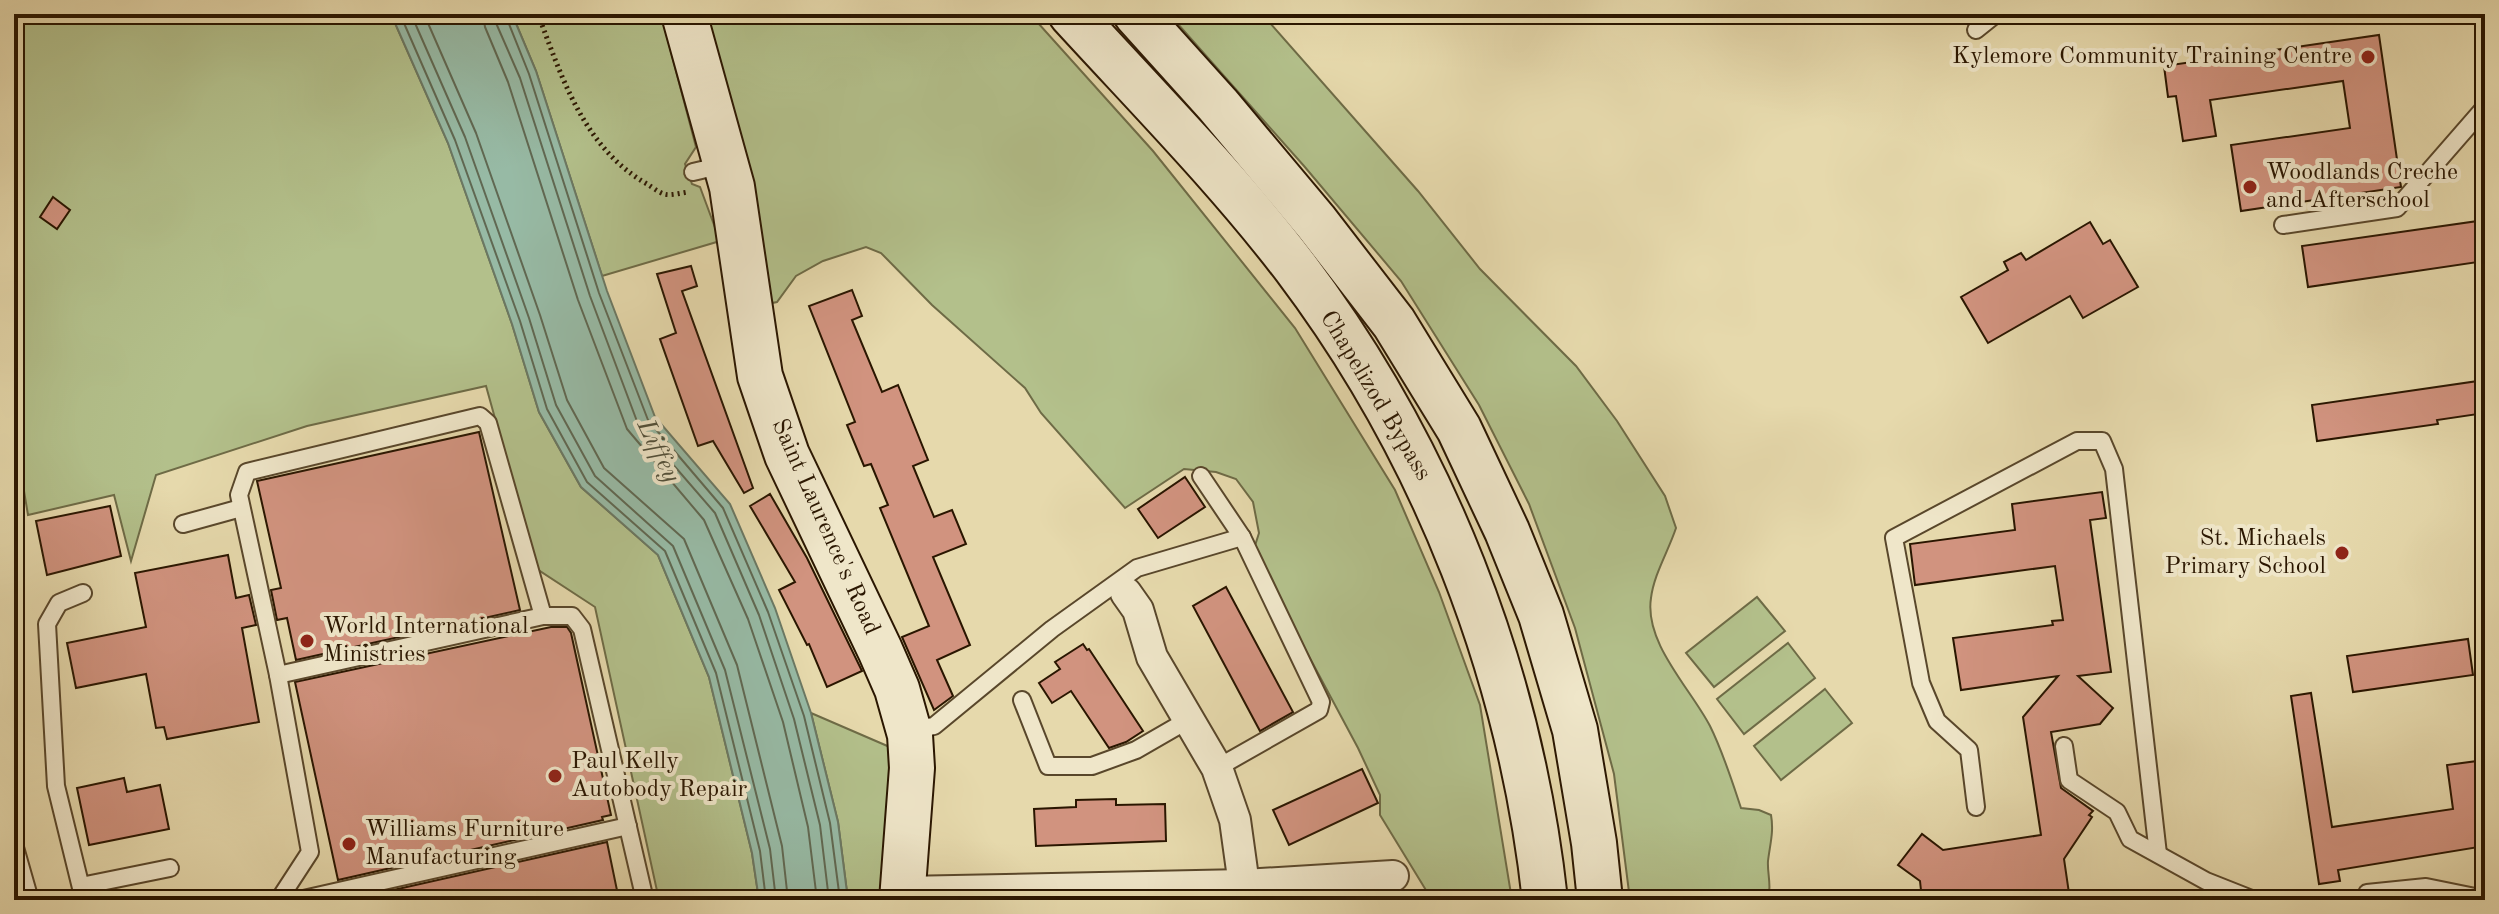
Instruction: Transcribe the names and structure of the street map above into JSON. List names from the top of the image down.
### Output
{
  "streets": {
    "main road": ["Chapelizod Bypass", "Saint Laurence's Road"]
  },
  "water": ["Liffey"],
  "places": [
    "Kylemore Community Training Centre",
    "Woodlands Creche and Afterschool",
    "St. Michaels Primary School",
    "World International Ministries",
    "Paul Kelly Autobody Repair",
    "Williams Furniture Manufacturing"
  ]
}
